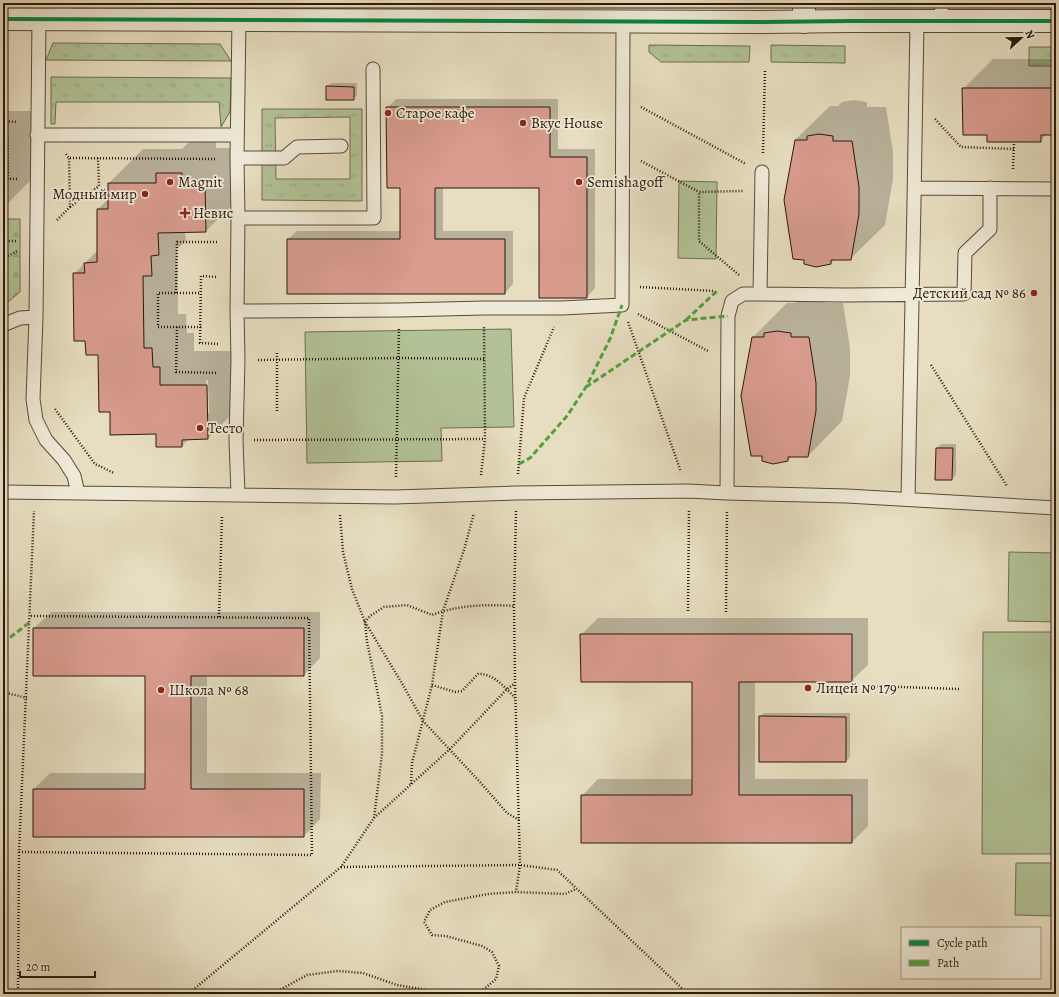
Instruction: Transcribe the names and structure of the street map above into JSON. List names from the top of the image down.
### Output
{
  "places": {
    "other": [
      "Старое кафе",
      "Вкус House",
      "Magnit",
      "Semishagoff",
      "Модный мир",
      "Детский сад № 86",
      "Тесто",
      "Лицей № 179",
      "Школа № 68"
    ],
    "health": ["Невис"]
  },
  "legend": ["Cycle path", "Path"],
  "scale_bar": "20 m",
  "north": "right"
}
